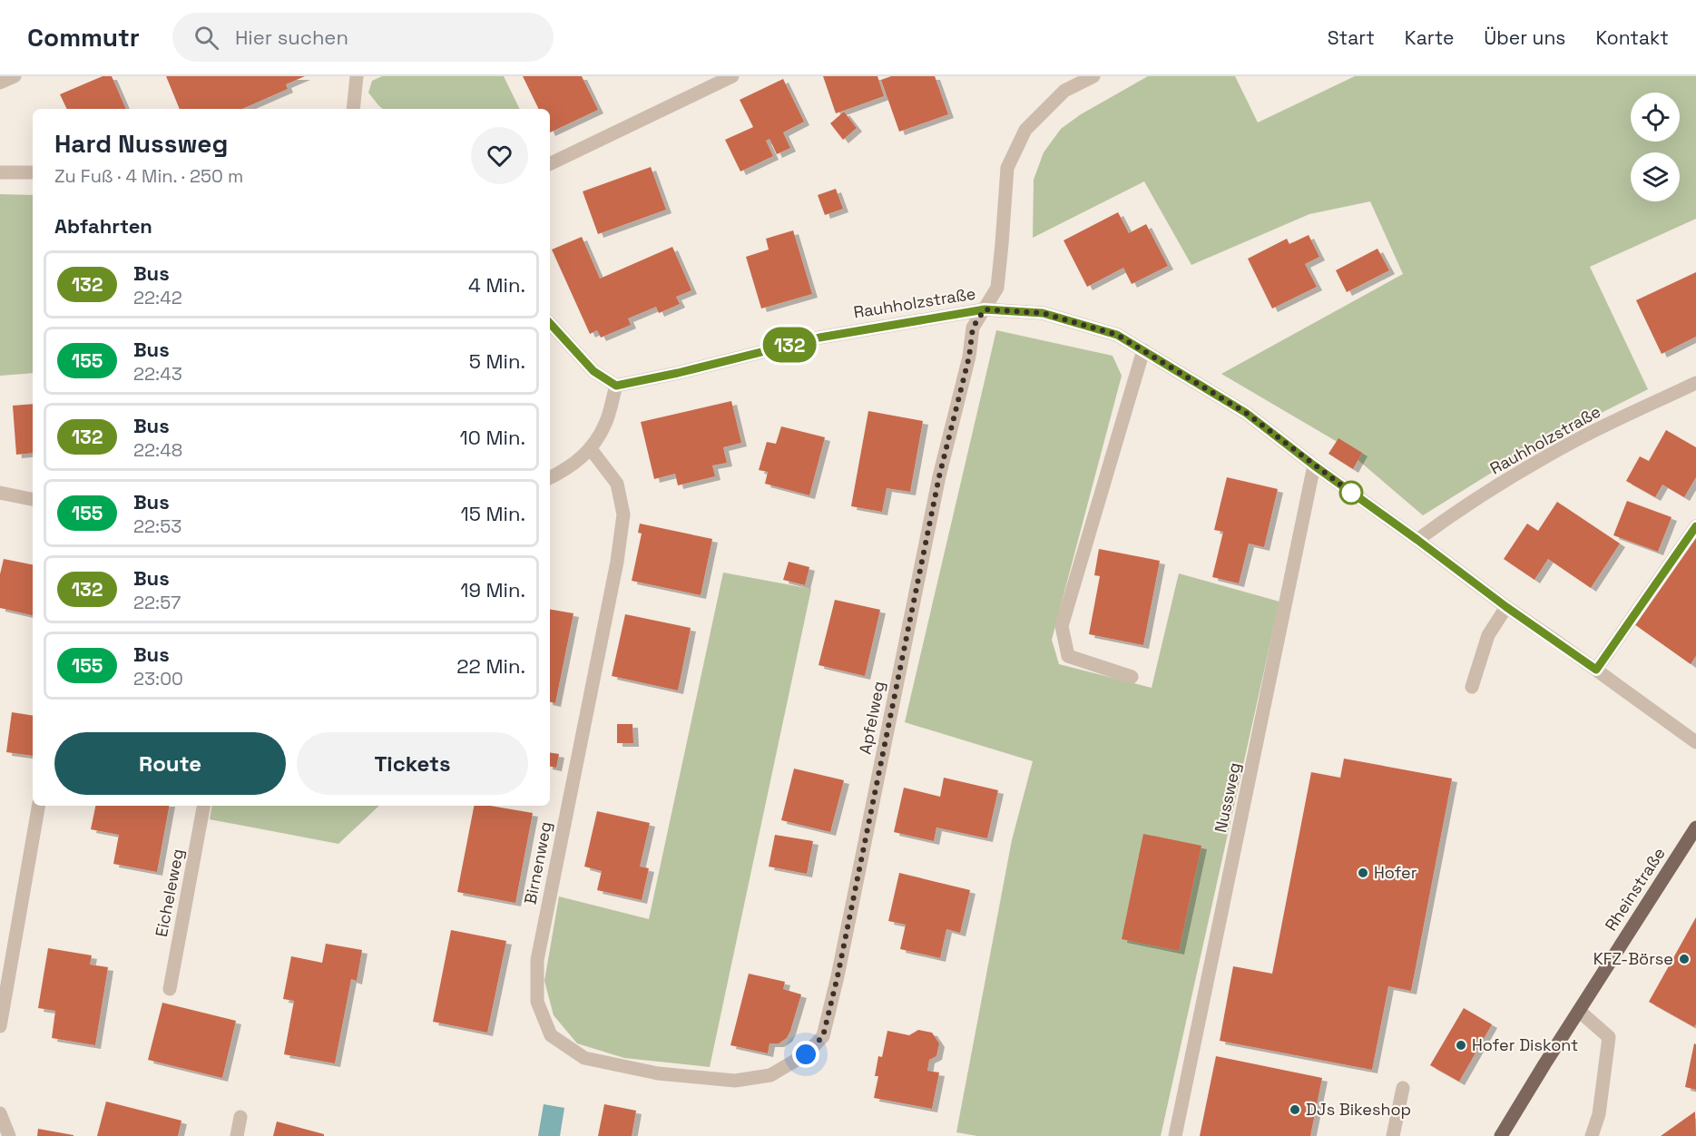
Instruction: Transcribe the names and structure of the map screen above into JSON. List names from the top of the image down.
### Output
{
  "streets": {
    "main road": ["Rheinstraße"],
    "street": [
      "Rauhholzstraße",
      "Apfelweg",
      "Nussweg",
      "Birnenweg",
      "Eicheleweg"
    ]
  },
  "crossings": [
    ["Rauhholzstraße", "Apfelweg"],
    ["Rauhholzstraße", "Nussweg"],
    ["Apfelweg", "Birnenweg"]
  ],
  "places": [
    "Hofer",
    "KFZ-Börse",
    "Hofer Diskont",
    "DJs Bikeshop"
  ],
  "lines": ["bus line 132"],
  "page": {
    "header": "Commutr",
    "search": "Hier suchen",
    "nav": [
      "Start",
      "Karte",
      "Über uns",
      "Kontakt"
    ],
    "on_map": "132",
    "heading": [
      ["Hard Nussweg", "Zu Fuß · 4 Min. · 250 m"],
      "Abfahrten"
    ],
    "list": [
      {
        "mark": "132",
        "name": "Bus",
        "note": "22:42",
        "value": "4 Min."
      },
      {
        "mark": "155",
        "name": "Bus",
        "note": "22:43",
        "value": "5 Min."
      },
      {
        "mark": "132",
        "name": "Bus",
        "note": "22:48",
        "value": "10 Min."
      },
      {
        "mark": "155",
        "name": "Bus",
        "note": "22:53",
        "value": "15 Min."
      },
      {
        "mark": "132",
        "name": "Bus",
        "note": "22:57",
        "value": "19 Min."
      },
      {
        "mark": "155",
        "name": "Bus",
        "note": "23:00",
        "value": "22 Min."
      }
    ],
    "buttons": ["Route", "Tickets"]
  }
}
